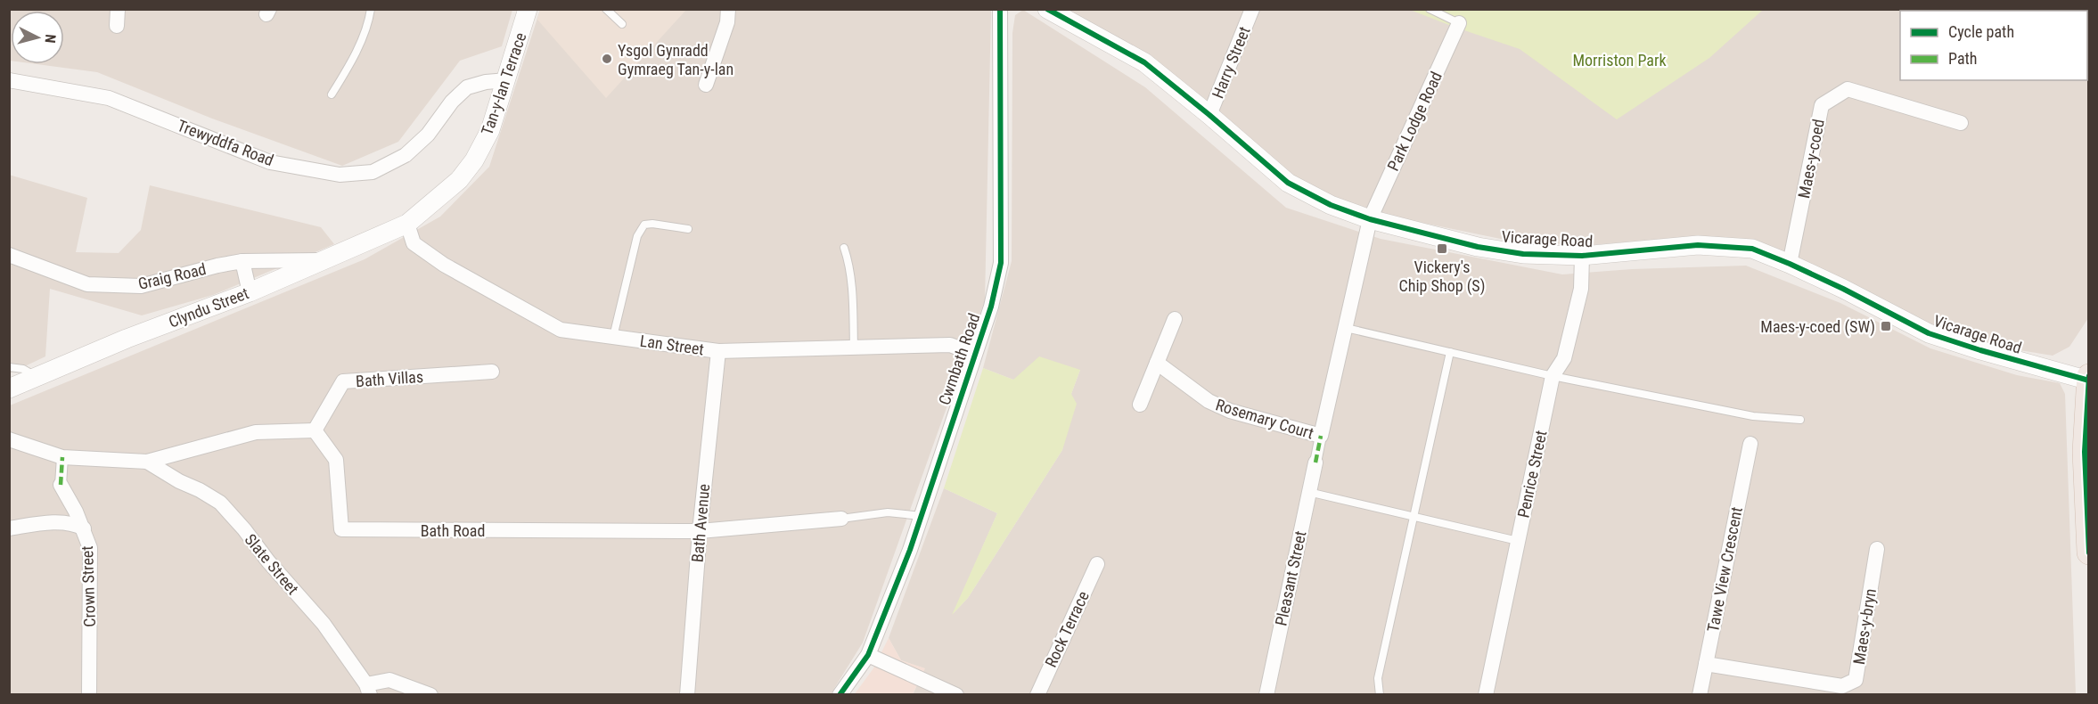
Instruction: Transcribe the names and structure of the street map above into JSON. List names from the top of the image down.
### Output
{
  "streets": {
    "street": [
      "Harry Street",
      "Tan-y-lan Terrace",
      "Park Lodge Road",
      "Trewyddfa Road",
      "Maes-y-coed",
      "Vicarage Road",
      "Graig Road",
      "Clyndu Street",
      "Lan Street",
      "Cwmbath Road",
      "Bath Villas",
      "Rosemary Court",
      "Penrice Street",
      "Bath Avenue",
      "Bath Road",
      "Slate Street",
      "Tawe View Crescent",
      "Pleasant Street",
      "Crown Street",
      "Maes-y-bryn",
      "Rock Terrace"
    ]
  },
  "crossings": [
    ["Harry Street", "Vicarage Road"],
    ["Tan-y-lan Terrace", "Trewyddfa Road"],
    ["Tan-y-lan Terrace", "Clyndu Street"],
    ["Tan-y-lan Terrace", "Lan Street"],
    ["Park Lodge Road", "Vicarage Road"],
    ["Maes-y-coed", "Vicarage Road"],
    ["Vicarage Road", "Penrice Street"],
    ["Graig Road", "Clyndu Street"],
    ["Clyndu Street", "Lan Street"],
    ["Lan Street", "Cwmbath Road"],
    ["Lan Street", "Bath Avenue"],
    ["Bath Villas", "Bath Road"],
    ["Bath Avenue", "Bath Road"],
    ["Tawe View Crescent", "Maes-y-bryn"]
  ],
  "parks": ["Morriston Park"],
  "places": {
    "other": ["Ysgol Gynradd Gymraeg Tan-y-lan"],
    "transit": ["Vickery's Chip Shop (S)", "Maes-y-coed (SW)"]
  },
  "legend": ["Cycle path", "Path"],
  "north": "right"
}
